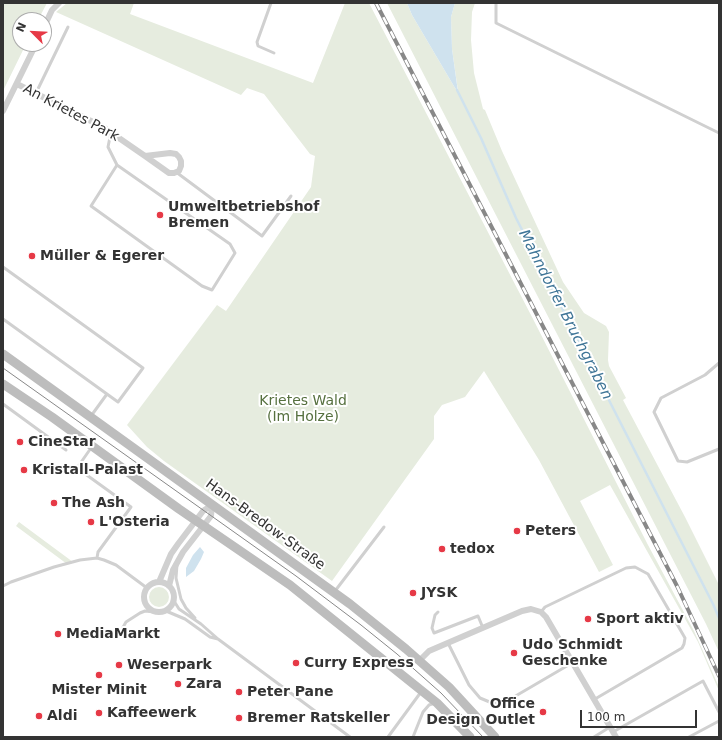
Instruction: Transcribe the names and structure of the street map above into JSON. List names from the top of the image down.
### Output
{
  "streets": {
    "main road": ["Hans-Bredow-Straße"],
    "street": ["An Krietes Park"]
  },
  "water": ["Mahndorfer Bruchgraben"],
  "parks": ["Krietes Wald (Im Holze)"],
  "places": [
    "Umweltbetriebshof Bremen",
    "Müller & Egerer",
    "CineStar",
    "Kristall-Palast",
    "The Ash",
    "L'Osteria",
    "Peters",
    "tedox",
    "JYSK",
    "Sport aktiv",
    "MediaMarkt",
    "Udo Schmidt Geschenke",
    "Curry Express",
    "Weserpark",
    "Mister Minit",
    "Zara",
    "Peter Pane",
    "Office Design Outlet",
    "Kaffeewerk",
    "Aldi",
    "Bremer Ratskeller"
  ],
  "scale_bar": "100 m",
  "north": "top left"
}
